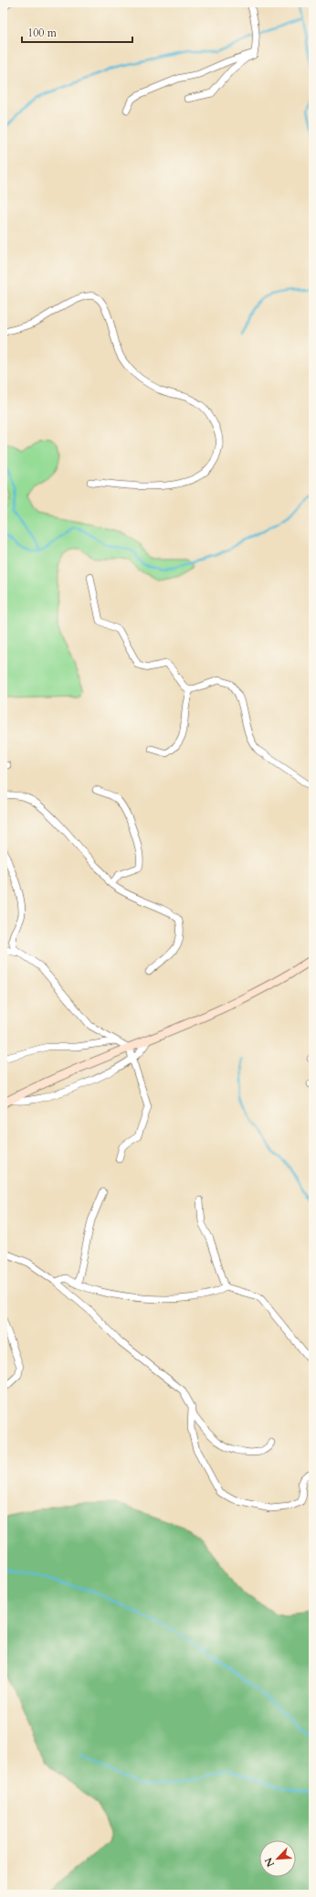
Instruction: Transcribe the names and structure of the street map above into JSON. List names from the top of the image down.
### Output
{
  "scale_bar": "100 m",
  "north": "bottom left"
}
